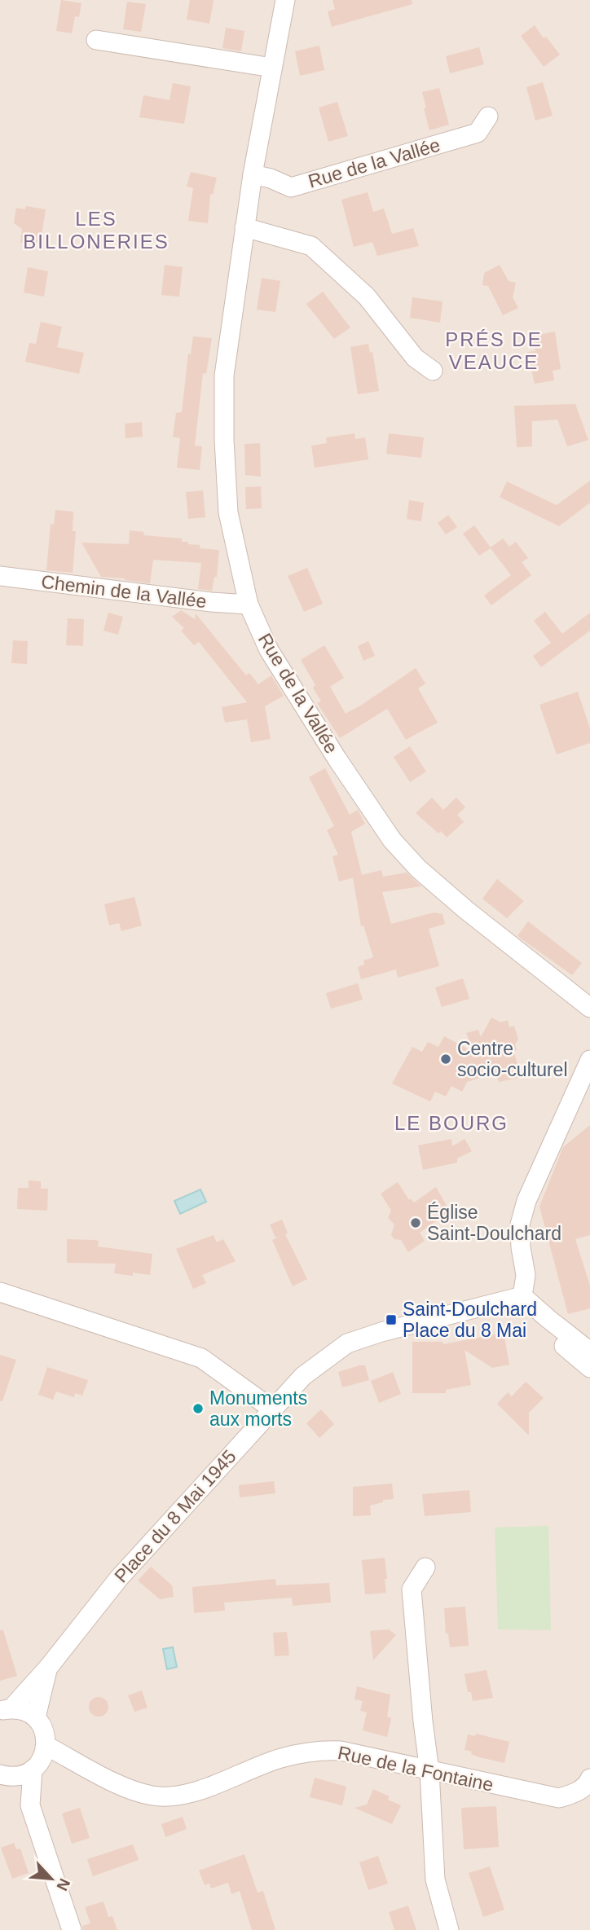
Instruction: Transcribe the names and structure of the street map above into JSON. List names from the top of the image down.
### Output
{
  "streets": {
    "street": [
      "Rue de la Vallée",
      "Chemin de la Vallée",
      "Place du 8 Mai 1945",
      "Rue de la Fontaine"
    ]
  },
  "crossings": [
    ["Rue de la Vallée", "Chemin de la Vallée"]
  ],
  "districts": ["LES BILLONERIES", "PRÉS DE VEAUCE", "LE BOURG"],
  "places": {
    "other": ["Centre socio-culturel", "Église Saint-Doulchard", "Monuments aux morts"],
    "transit": ["Saint-Doulchard Place du 8 Mai"]
  },
  "north": "bottom right"
}
